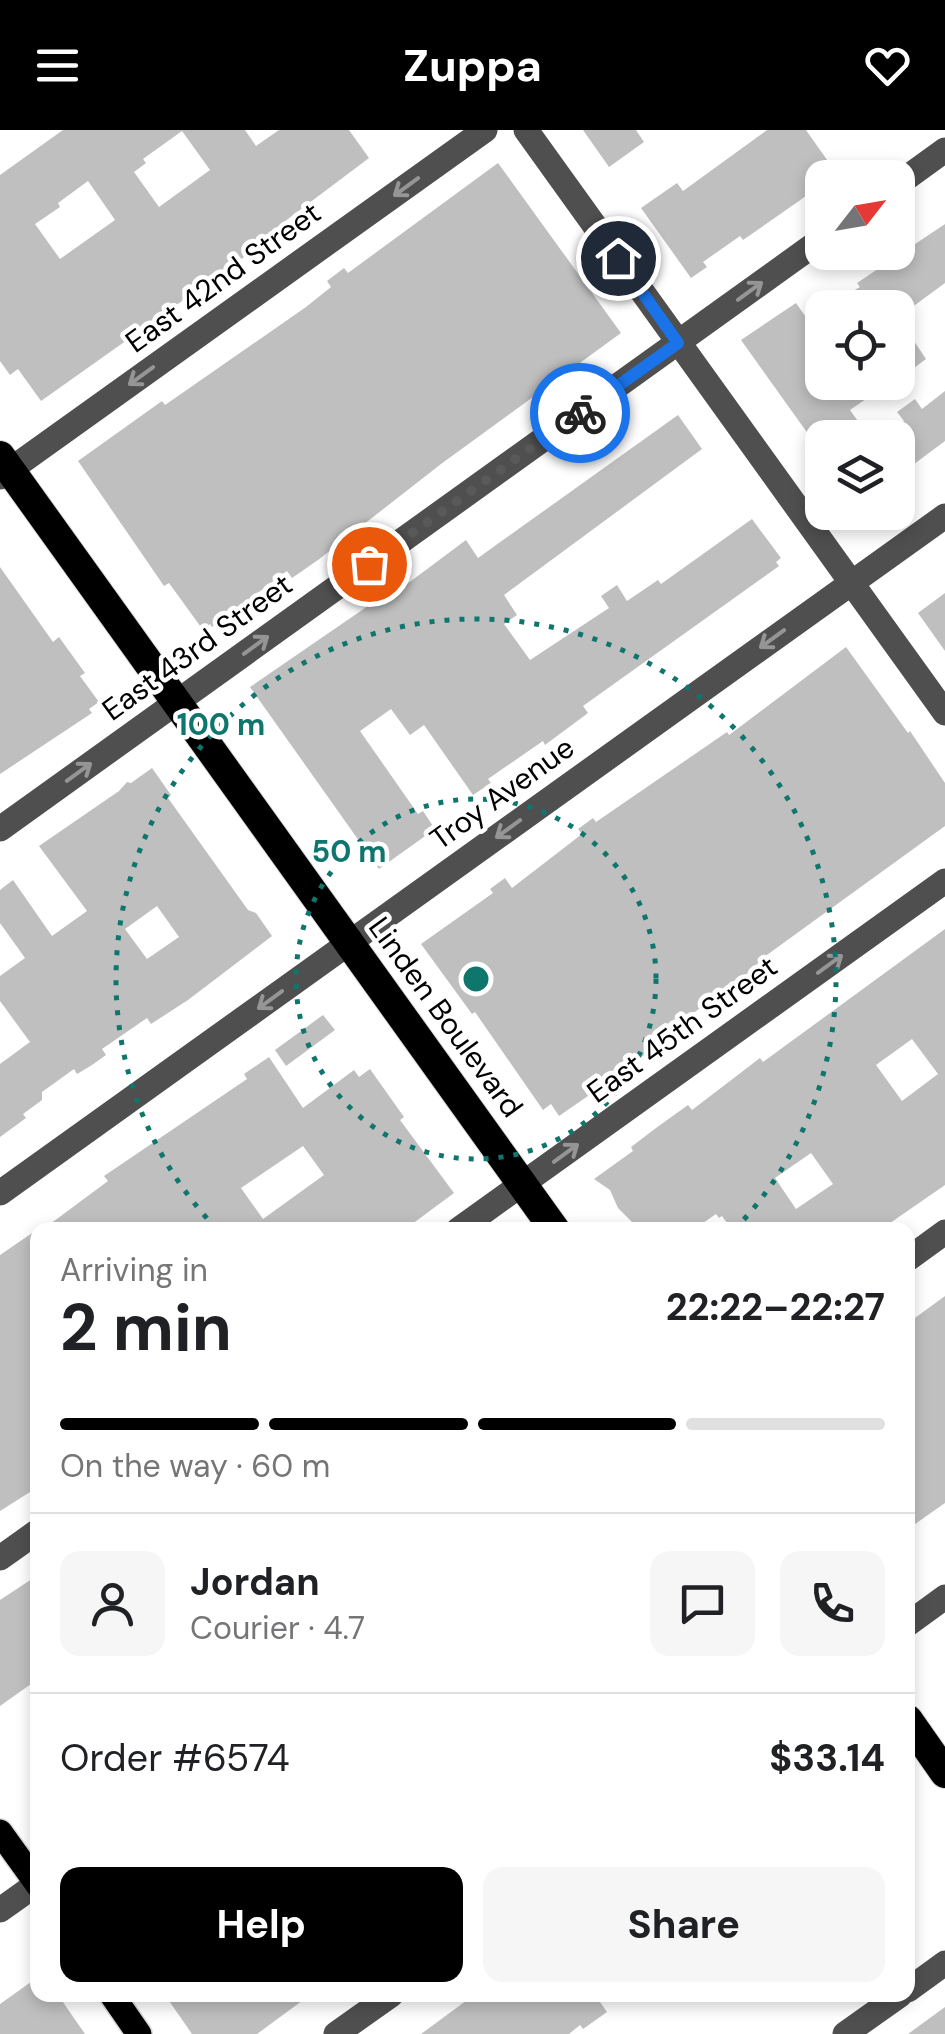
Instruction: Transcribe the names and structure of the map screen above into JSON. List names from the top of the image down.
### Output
{
  "streets": {
    "highway": ["Linden Boulevard"],
    "street": [
      "East 42nd Street",
      "East 43rd Street",
      "Troy Avenue",
      "East 45th Street"
    ]
  },
  "crossings": [
    ["East 42nd Street", "Linden Boulevard"],
    ["East 43rd Street", "Linden Boulevard"],
    ["Troy Avenue", "Linden Boulevard"],
    ["Linden Boulevard", "East 45th Street"]
  ],
  "one_way": [
    "East 42nd Street",
    "East 43rd Street",
    "Troy Avenue",
    "East 45th Street"
  ],
  "north": "top right",
  "page": {
    "header": "Zuppa",
    "heading": ["2 min", "Arriving in", "22:22–22:27"],
    "panel": [
      "Jordan",
      "Courier · 4.7",
      "Order #6574",
      "$33.14"
    ],
    "bar": "On the way · 60 m",
    "buttons": ["Help", "Share"]
  },
  "rings": ["100 m", "50 m"]
}
